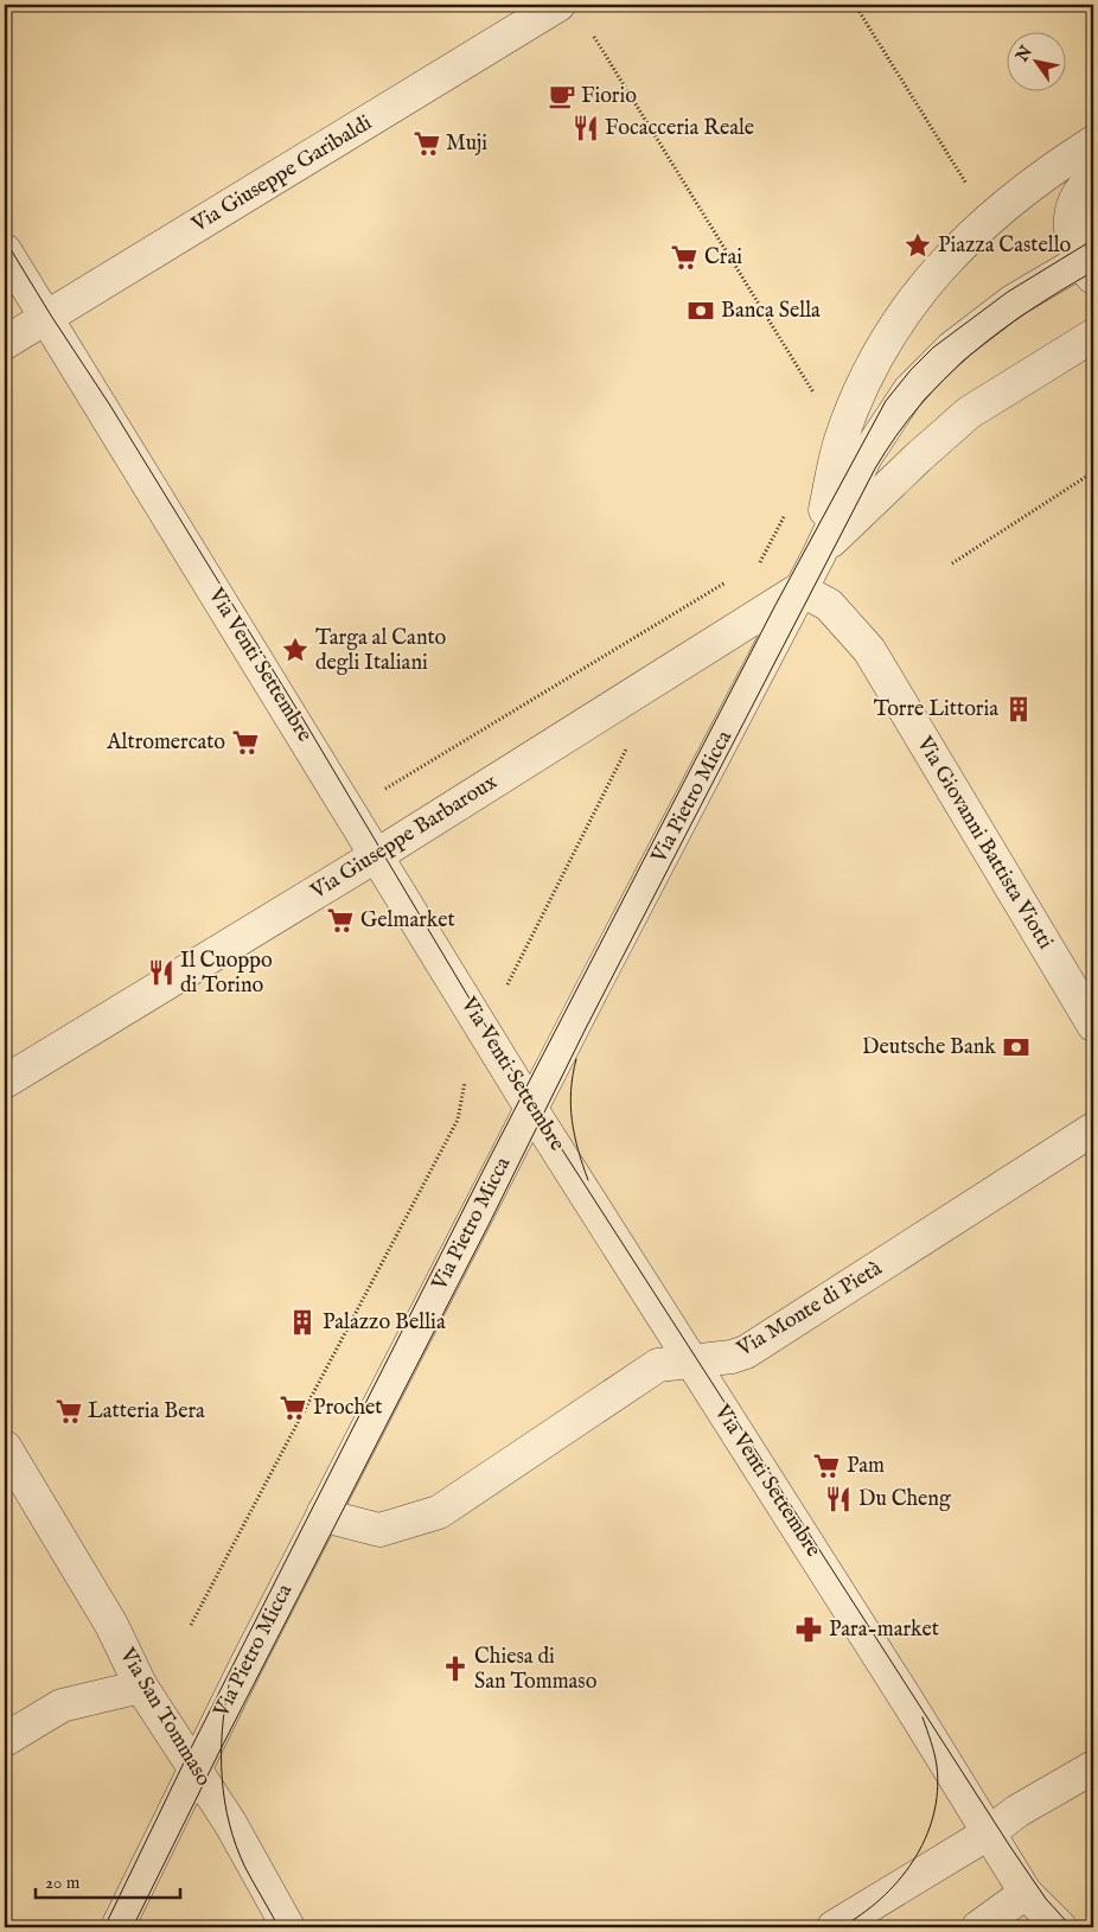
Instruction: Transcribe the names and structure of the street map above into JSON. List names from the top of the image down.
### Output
{
  "streets": {
    "street": [
      "Via Giuseppe Garibaldi",
      "Via Venti Settembre",
      "Via Pietro Micca",
      "Via Giuseppe Barbaroux",
      "Via Giovanni Battista Viotti",
      "Via Monte di Pietà",
      "Via San Tommaso"
    ]
  },
  "crossings": [
    ["Via Giuseppe Garibaldi", "Via Venti Settembre"],
    ["Via Venti Settembre", "Via Pietro Micca"],
    ["Via Venti Settembre", "Via Giuseppe Barbaroux"],
    ["Via Venti Settembre", "Via Monte di Pietà"],
    ["Via Pietro Micca", "Via Giuseppe Barbaroux"],
    ["Via Pietro Micca", "Via Giovanni Battista Viotti"],
    ["Via Pietro Micca", "Via Monte di Pietà"],
    ["Via Pietro Micca", "Via San Tommaso"],
    ["Via Giuseppe Barbaroux", "Via Giovanni Battista Viotti"]
  ],
  "places": {
    "cafe": ["Fiorio"],
    "restaurant": ["Focacceria Reale", "Il Cuoppo di Torino", "Du Cheng"],
    "supermarket": [
      "Muji",
      "Crai",
      "Altromercato",
      "Gelmarket",
      "Prochet",
      "Latteria Bera",
      "Pam"
    ],
    "place": ["Piazza Castello", "Targa al Canto degli Italiani"],
    "bank": ["Banca Sella", "Deutsche Bank"],
    "building": ["Torre Littoria", "Palazzo Bellia"],
    "pharmacy": ["Para-market"],
    "church": ["Chiesa di San Tommaso"]
  },
  "scale_bar": "20 m",
  "north": "top left"
}
